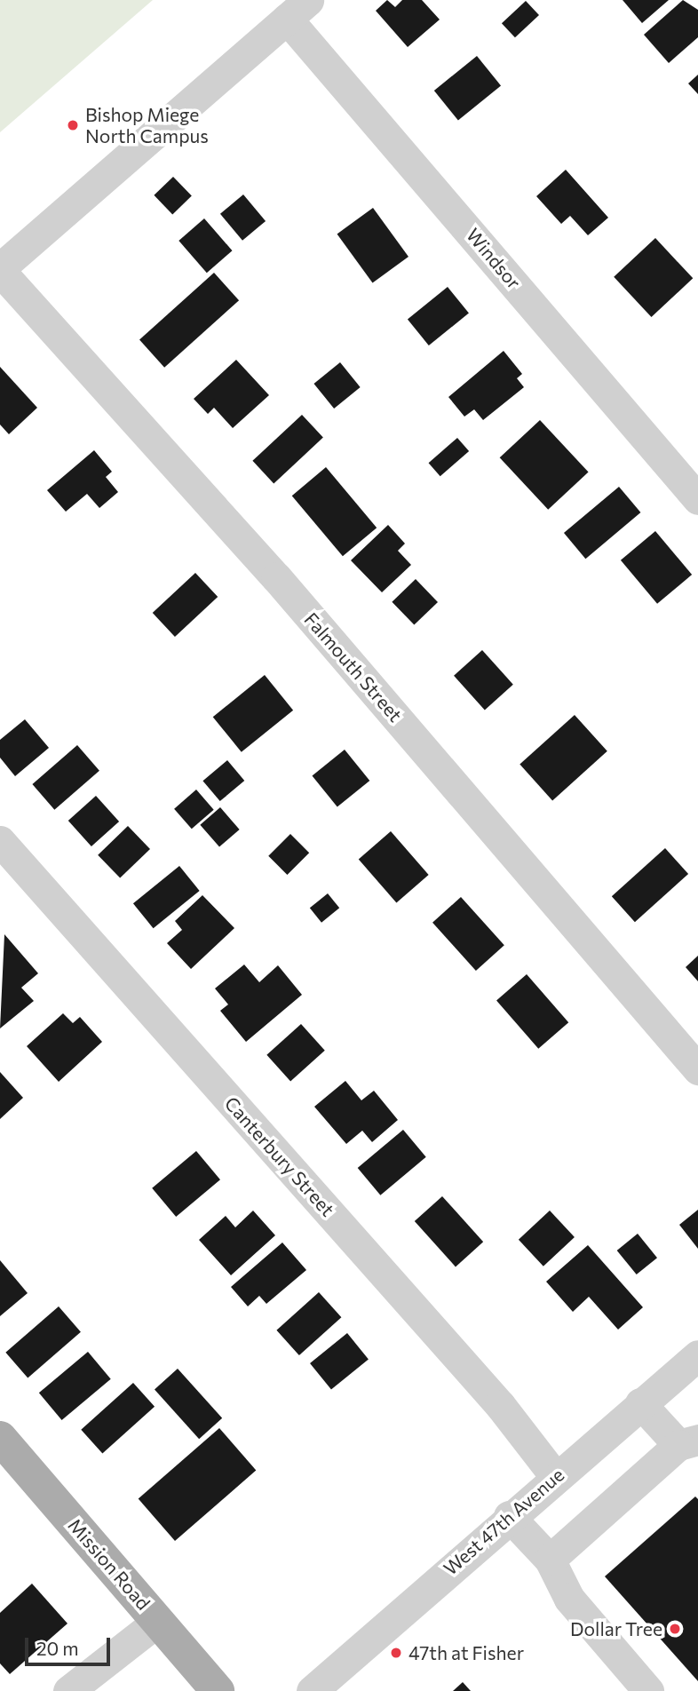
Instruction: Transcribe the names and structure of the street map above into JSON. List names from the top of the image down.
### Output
{
  "streets": {
    "main road": ["Mission Road"],
    "street": [
      "Windsor",
      "Falmouth Street",
      "Canterbury Street",
      "West 47th Avenue"
    ]
  },
  "crossings": [
    ["Canterbury Street", "West 47th Avenue"]
  ],
  "places": ["Bishop Miege North Campus", "Dollar Tree", "47th at Fisher"],
  "scale_bar": "20 m"
}
